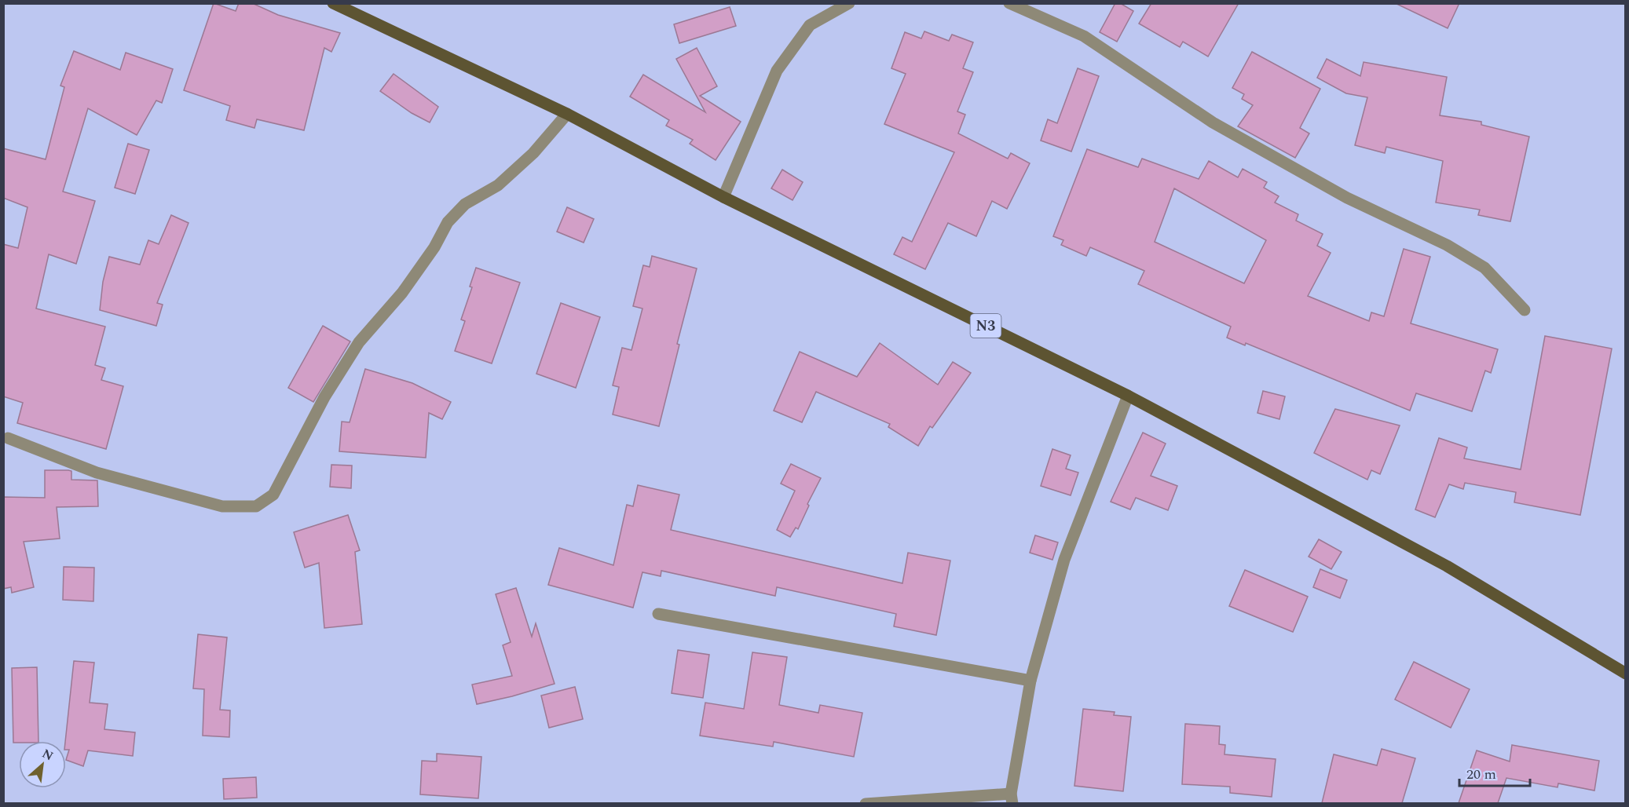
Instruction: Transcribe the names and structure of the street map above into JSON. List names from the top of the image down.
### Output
{
  "streets": {
    "main road": ["N3"]
  },
  "scale_bar": "20 m",
  "north": "top right"
}
